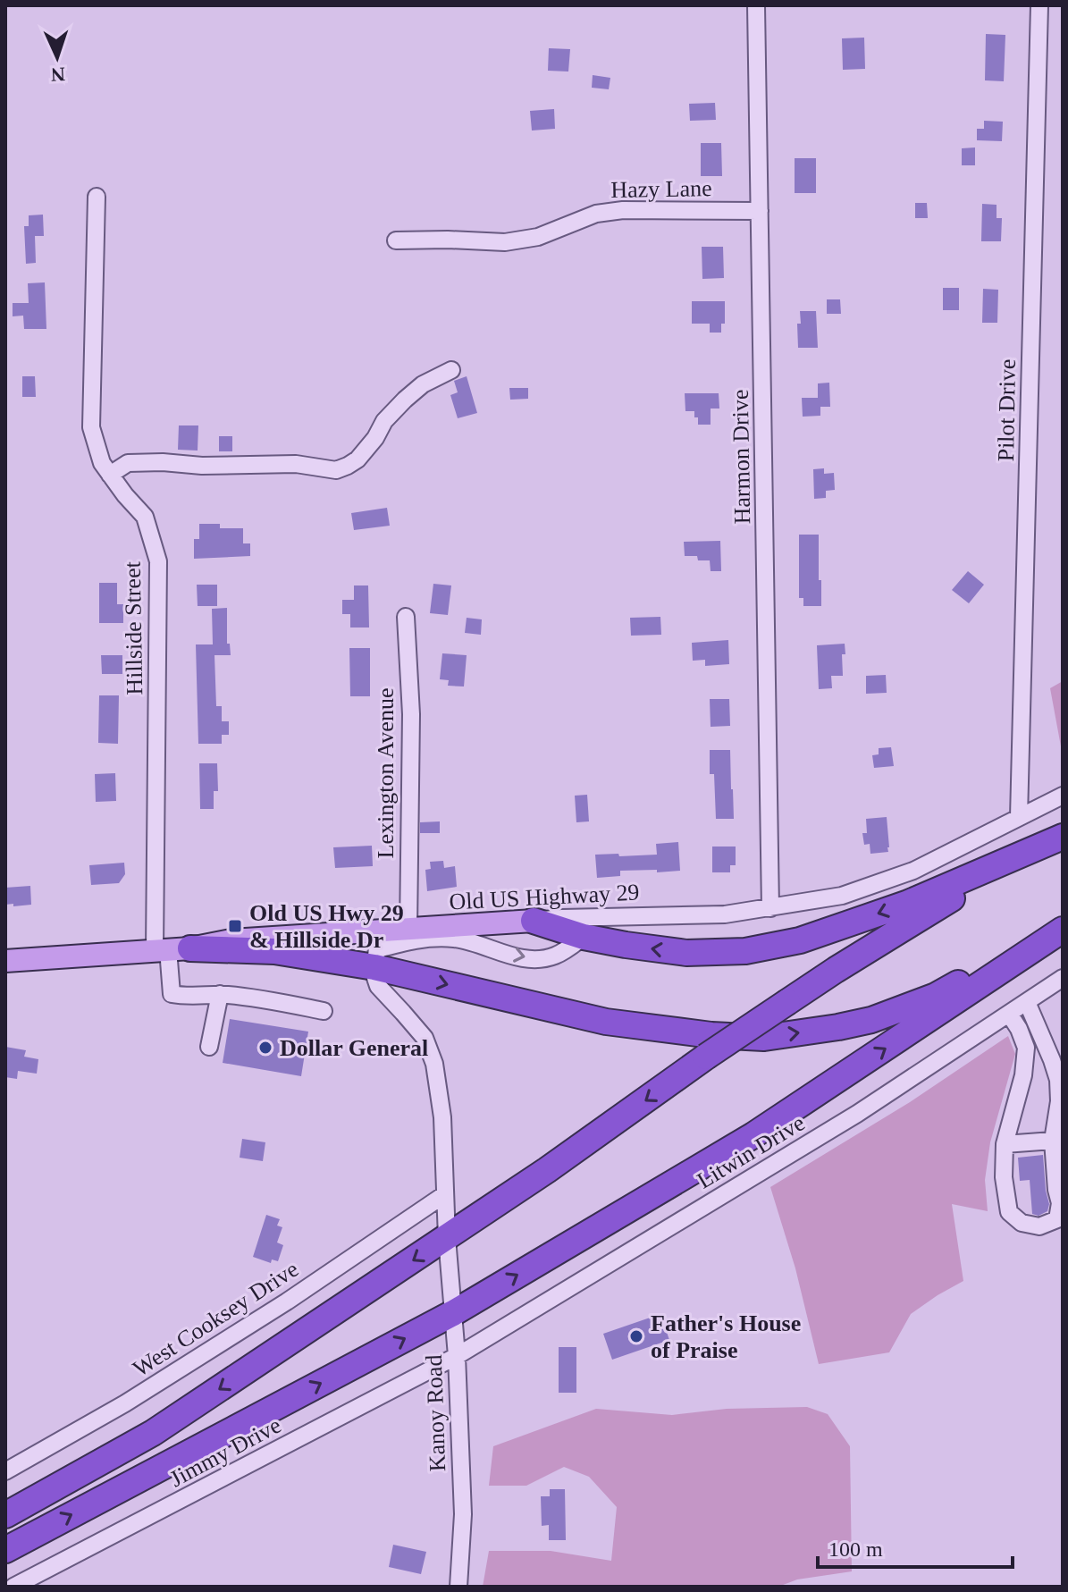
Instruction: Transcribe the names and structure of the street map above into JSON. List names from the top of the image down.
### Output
{
  "streets": {
    "main road": ["Old US Highway 29"],
    "street": [
      "Hazy Lane",
      "Pilot Drive",
      "Harmon Drive",
      "Hillside Street",
      "Lexington Avenue",
      "Litwin Drive",
      "West Cooksey Drive",
      "Kanoy Road",
      "Jimmy Drive"
    ]
  },
  "crossings": [
    ["Hazy Lane", "Harmon Drive"],
    ["Pilot Drive", "Old US Highway 29"],
    ["Harmon Drive", "Old US Highway 29"],
    ["Hillside Street", "Old US Highway 29"],
    ["Lexington Avenue", "Old US Highway 29"],
    ["Old US Highway 29", "Kanoy Road"],
    ["Litwin Drive", "Kanoy Road"],
    ["Litwin Drive", "Jimmy Drive"],
    ["West Cooksey Drive", "Kanoy Road"],
    ["Kanoy Road", "Jimmy Drive"]
  ],
  "places": {
    "transit": ["Old US Hwy 29 & Hillside Dr"],
    "other": ["Dollar General", "Father's House of Praise"]
  },
  "scale_bar": "100 m",
  "north": "bottom"
}
